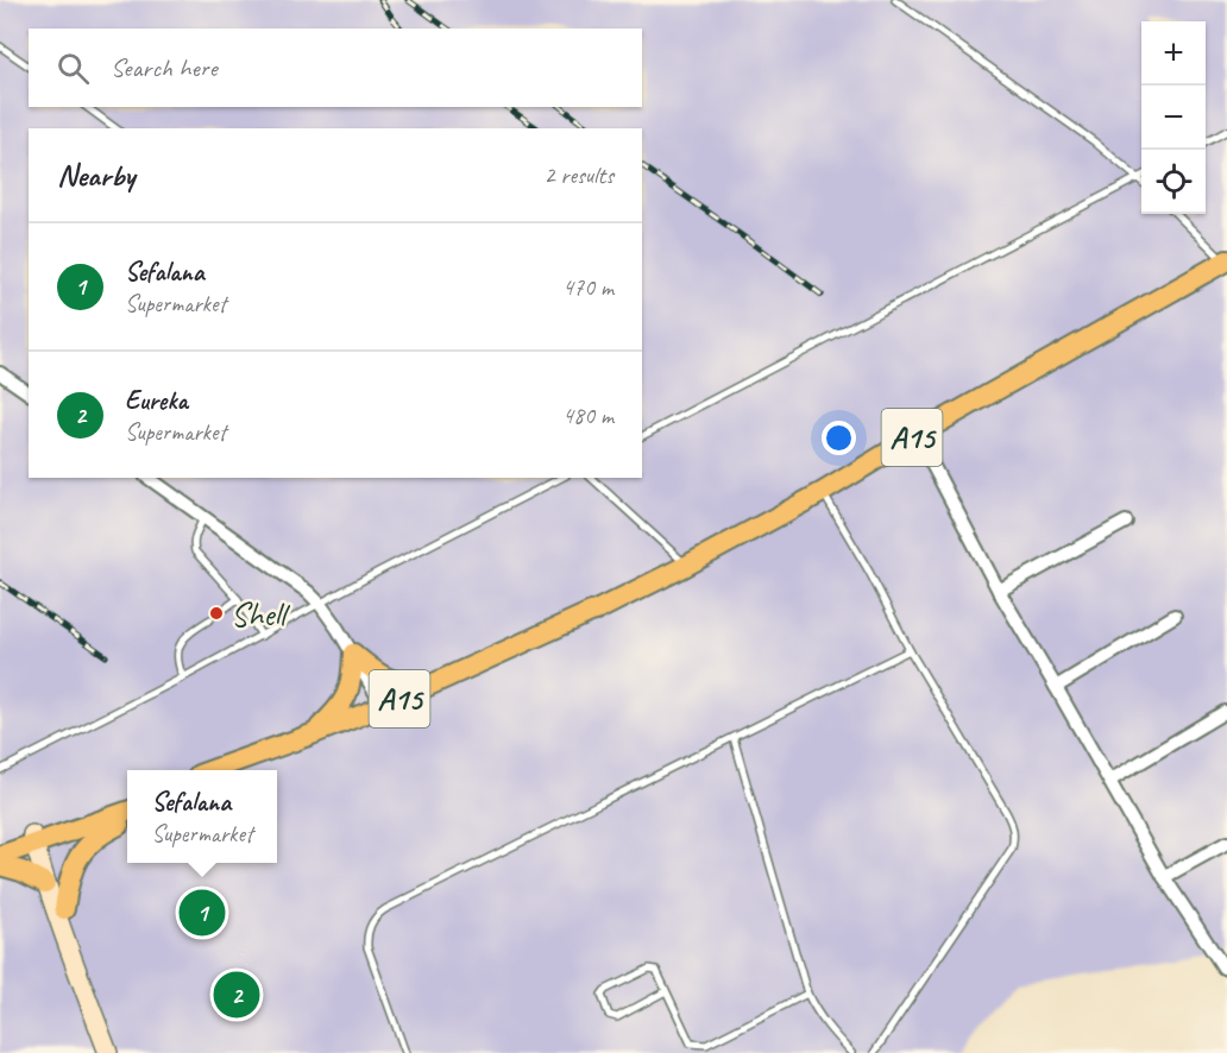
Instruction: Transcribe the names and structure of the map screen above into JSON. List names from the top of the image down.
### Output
{
  "streets": {
    "main road": ["A15"]
  },
  "places": ["Shell"],
  "page": {
    "map_buttons": ["+", "−"],
    "search": "Search here",
    "heading": ["Nearby", "2 results"],
    "list": [
      {
        "mark": "1",
        "name": "Sefalana",
        "note": "Supermarket",
        "value": "470 m"
      },
      {
        "mark": "2",
        "name": "Eureka",
        "note": "Supermarket",
        "value": "480 m"
      }
    ],
    "popup": ["Sefalana", "Supermarket"],
    "pins": ["1", "2"]
  }
}
